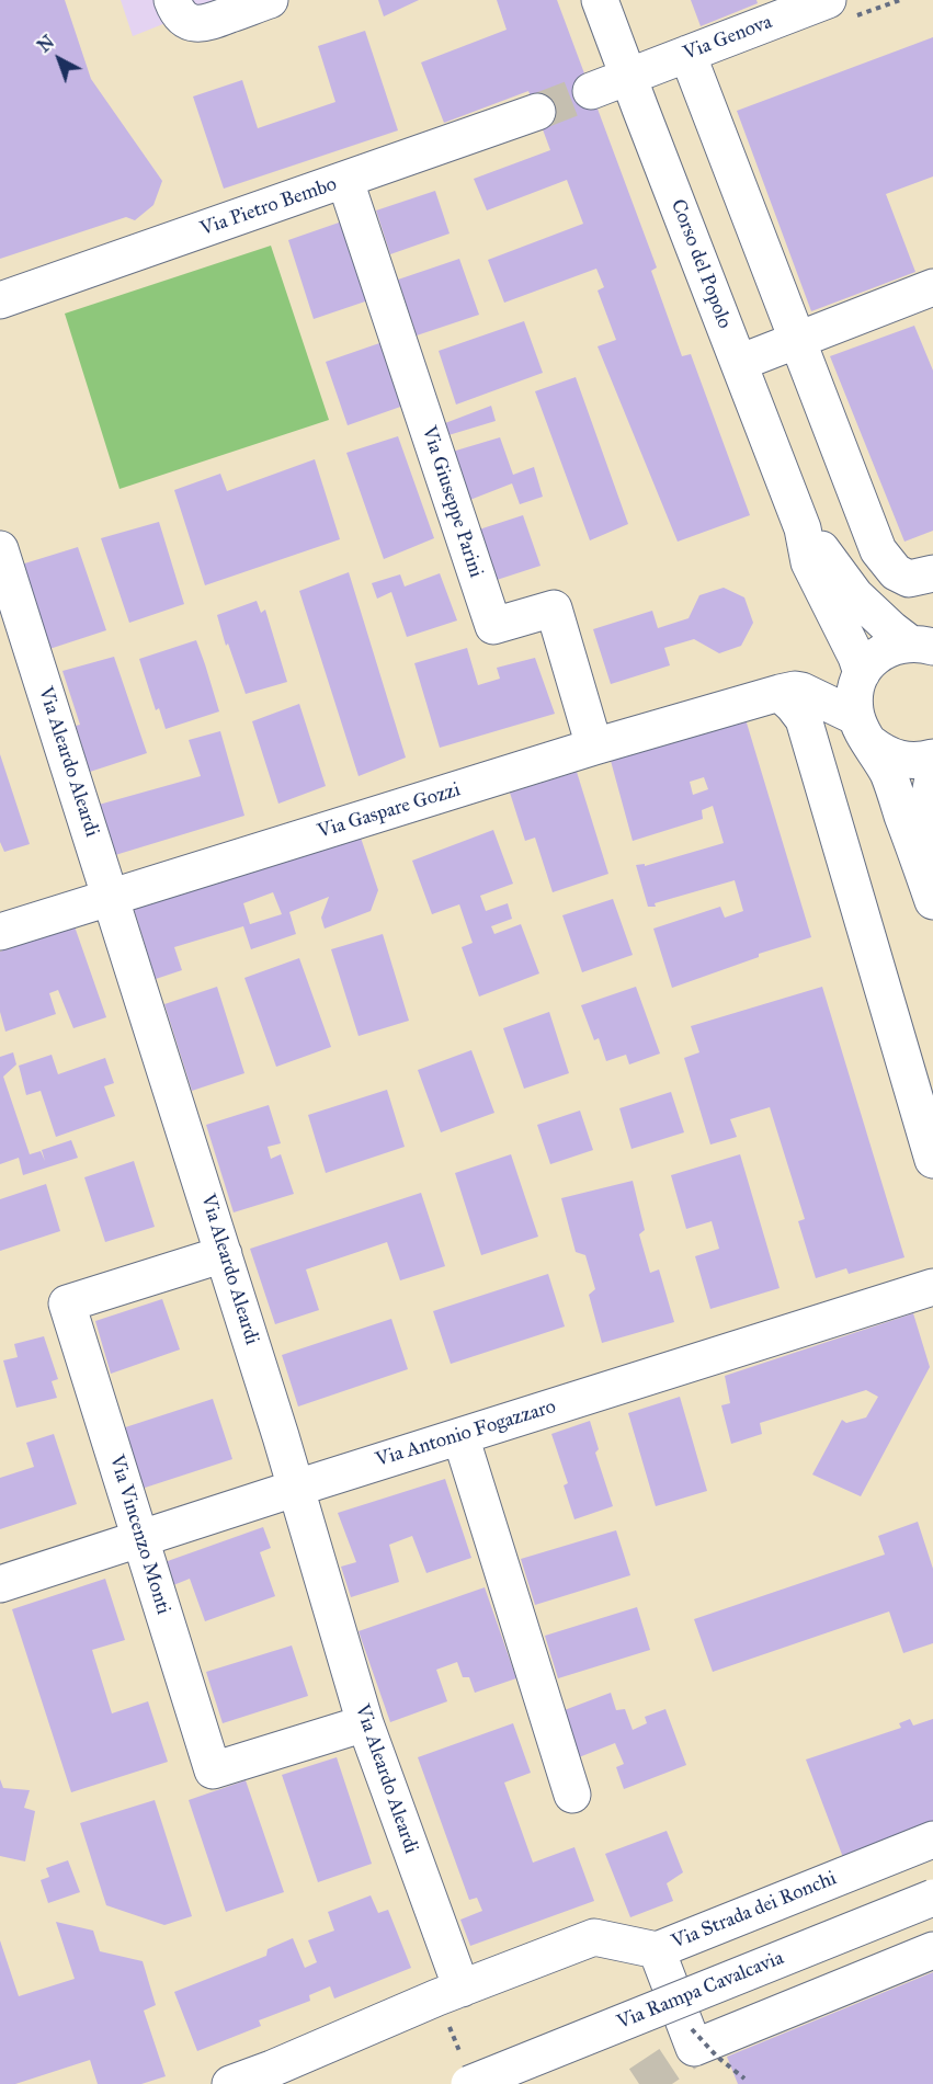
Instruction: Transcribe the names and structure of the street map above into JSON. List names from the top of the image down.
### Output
{
  "streets": {
    "street": [
      "Via Genova",
      "Via Pietro Bembo",
      "Corso del Popolo",
      "Via Giuseppe Parini",
      "Via Aleardo Aleardi",
      "Via Gaspare Gozzi",
      "Via Antonio Fogazzaro",
      "Via Vincenzo Monti",
      "Via Strada dei Ronchi",
      "Via Rampa Cavalcavia"
    ]
  },
  "crossings": [
    ["Via Genova", "Corso del Popolo"],
    ["Via Pietro Bembo", "Via Giuseppe Parini"],
    ["Via Giuseppe Parini", "Via Gaspare Gozzi"],
    ["Via Aleardo Aleardi", "Via Gaspare Gozzi"],
    ["Via Aleardo Aleardi", "Via Antonio Fogazzaro"],
    ["Via Aleardo Aleardi", "Via Vincenzo Monti"],
    ["Via Aleardo Aleardi", "Via Strada dei Ronchi"],
    ["Via Antonio Fogazzaro", "Via Vincenzo Monti"]
  ],
  "north": "top left"
}
